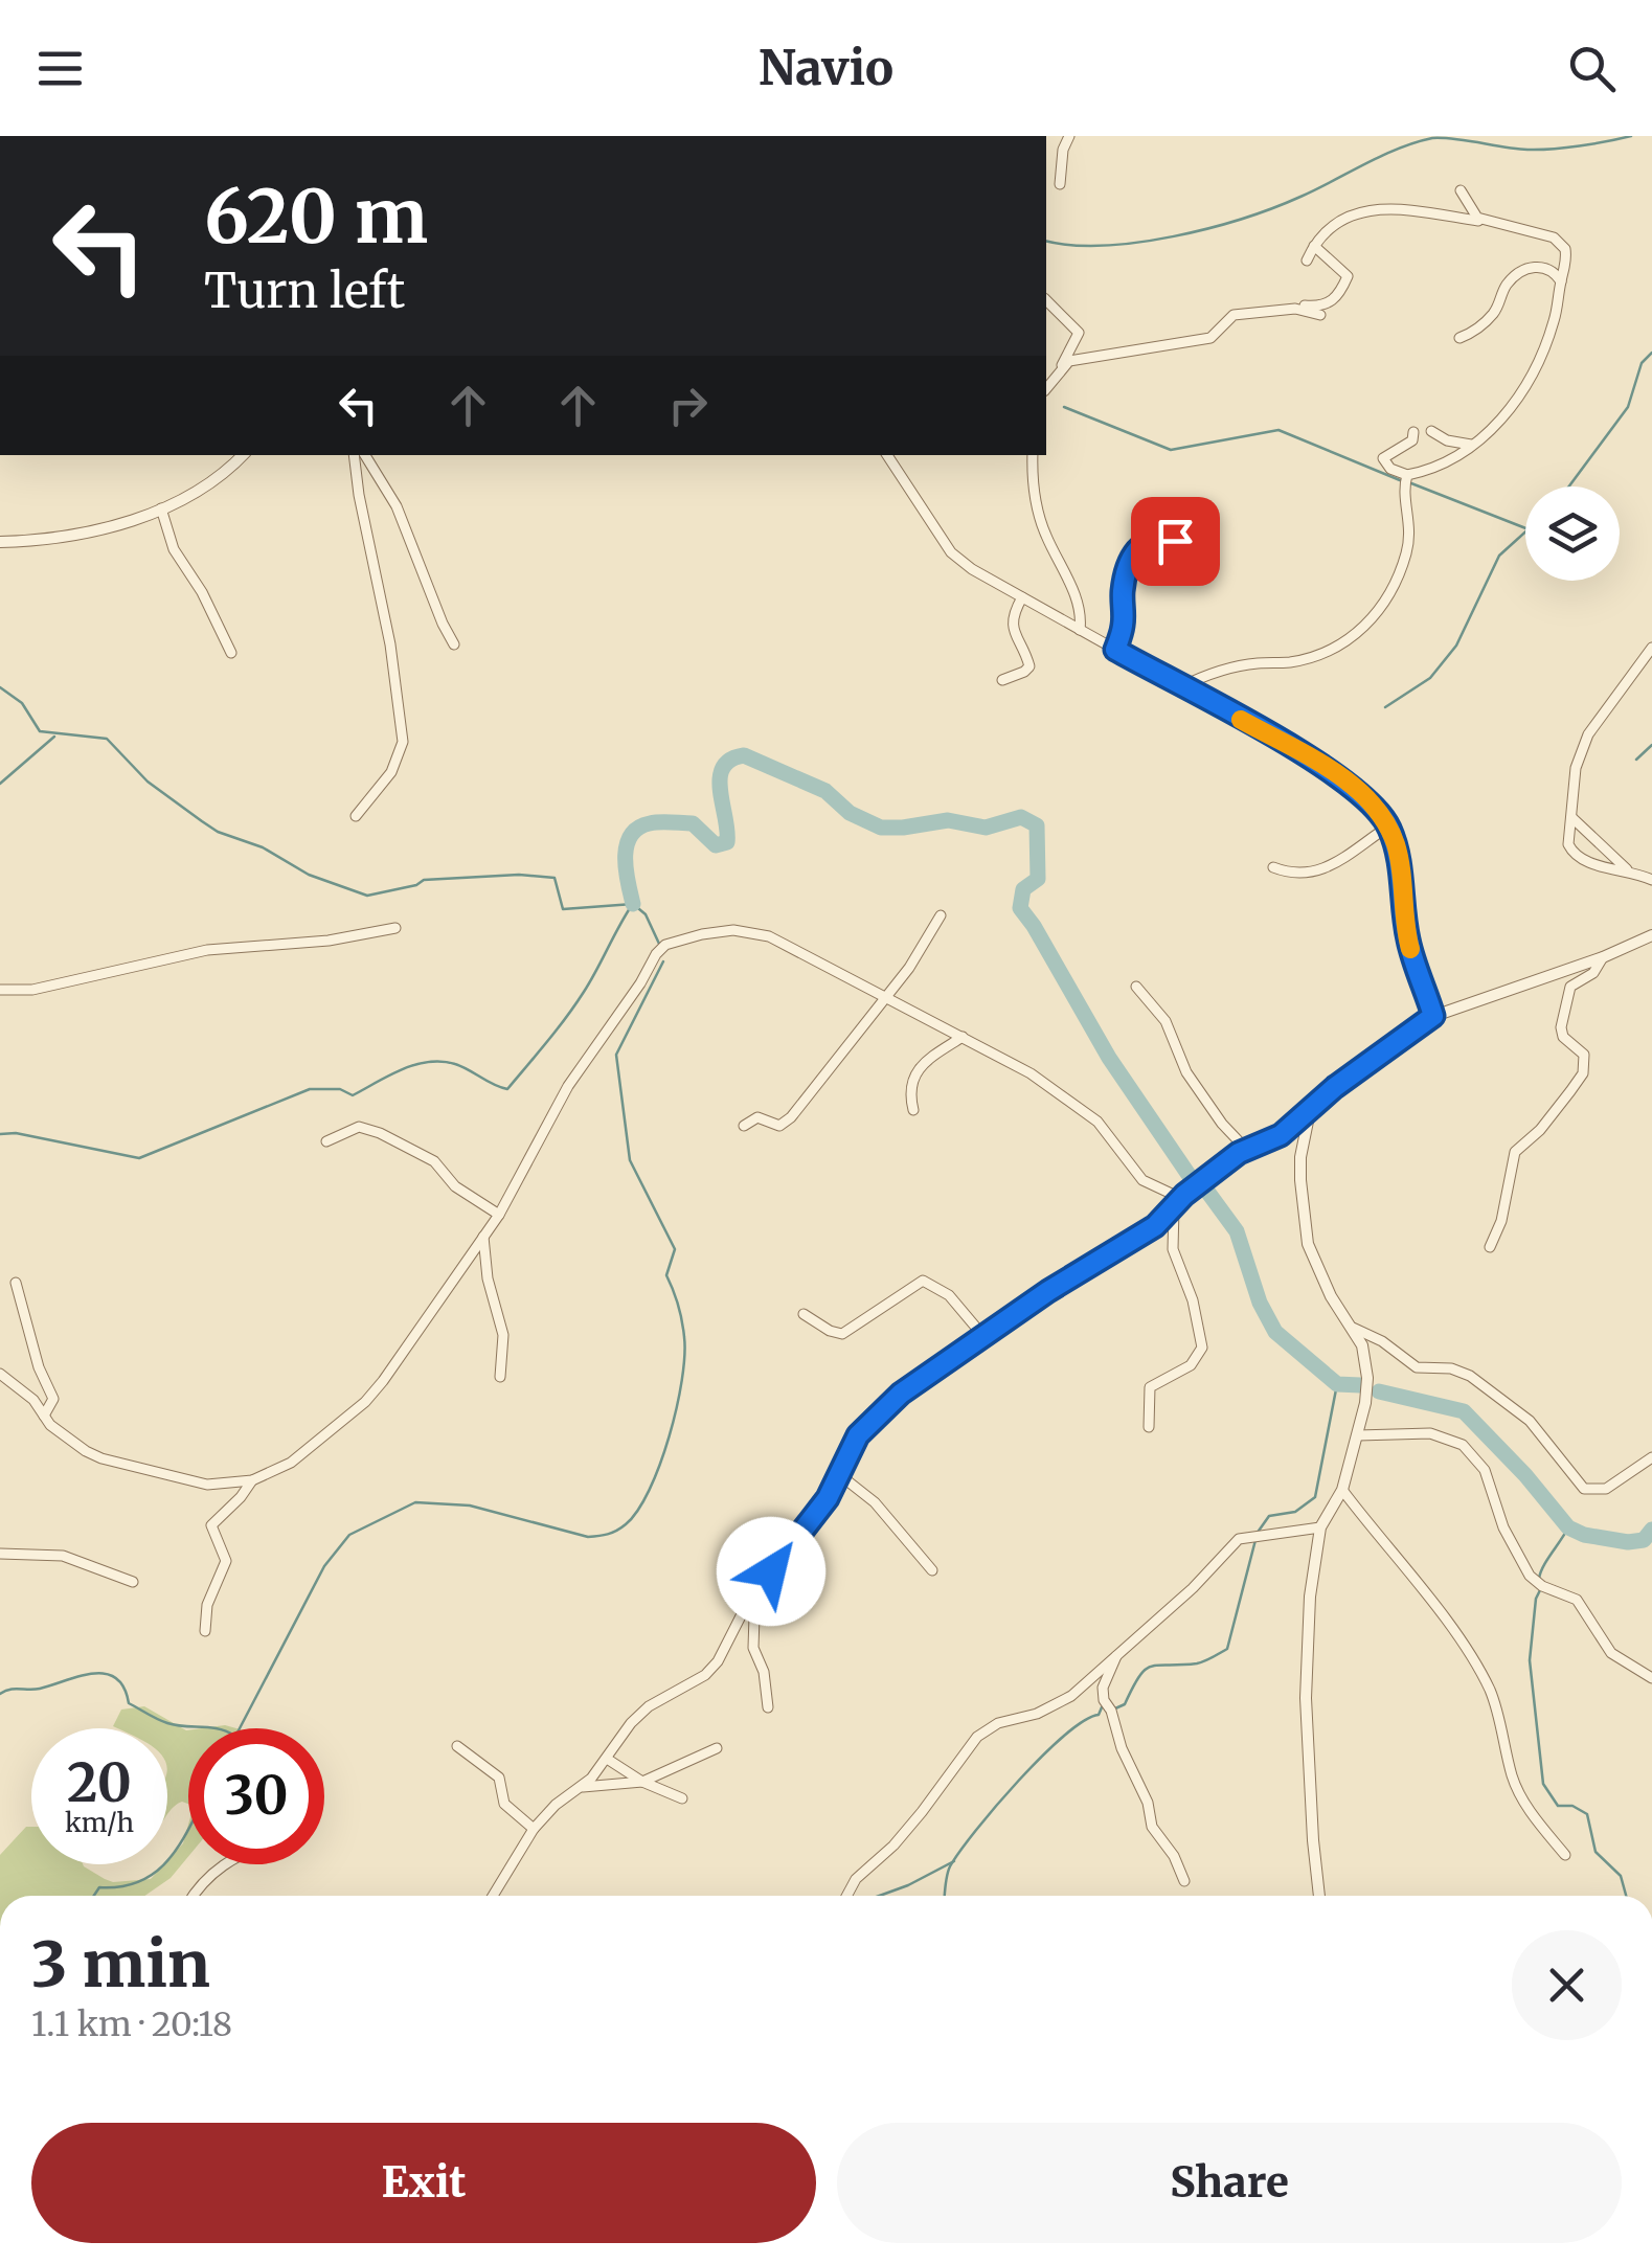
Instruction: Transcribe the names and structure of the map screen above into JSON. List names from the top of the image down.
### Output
{
  "page": {
    "header": "Navio",
    "turn": ["620 m", "Turn left"],
    "speed": "20 km/h",
    "limit": "30",
    "heading": ["3 min", "1.1 km · 20:18"],
    "buttons": ["Exit", "Share"]
  }
}
